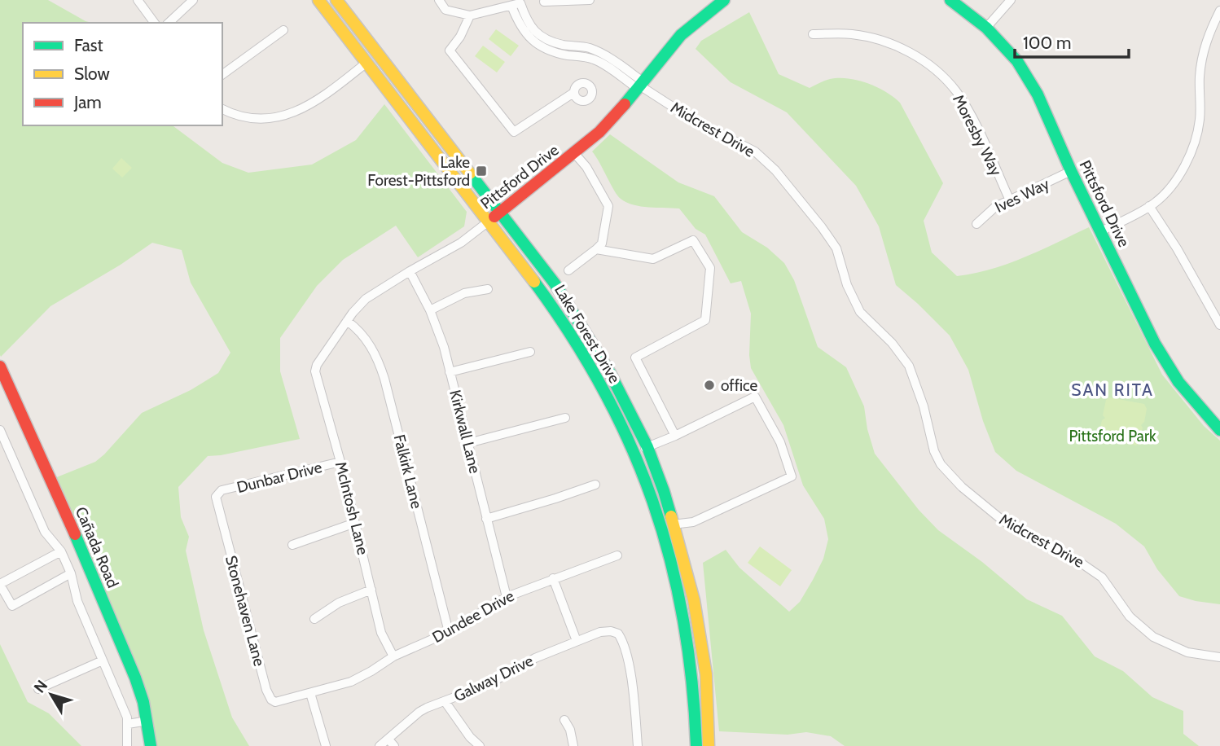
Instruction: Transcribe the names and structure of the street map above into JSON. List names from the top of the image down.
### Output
{
  "streets": {
    "main road": ["Pittsford Drive", "Lake Forest Drive", "Cañada Road"],
    "street": [
      "Midcrest Drive",
      "Moresby Way",
      "Ives Way",
      "Kirkwall Lane",
      "Falkirk Lane",
      "Dunbar Drive",
      "McIntosh Lane",
      "Stonehaven Lane",
      "Dundee Drive",
      "Galway Drive"
    ]
  },
  "crossings": [
    ["Midcrest Drive", "Pittsford Drive"],
    ["Moresby Way", "Ives Way"],
    ["Pittsford Drive", "Ives Way"],
    ["Pittsford Drive", "Lake Forest Drive"],
    ["Pittsford Drive", "Kirkwall Lane"],
    ["Pittsford Drive", "Falkirk Lane"],
    ["Pittsford Drive", "McIntosh Lane"],
    ["Kirkwall Lane", "Dundee Drive"],
    ["Falkirk Lane", "Dundee Drive"],
    ["Dunbar Drive", "McIntosh Lane"],
    ["Dunbar Drive", "Stonehaven Lane"],
    ["McIntosh Lane", "Dundee Drive"],
    ["Stonehaven Lane", "Dundee Drive"]
  ],
  "districts": ["SAN RITA"],
  "parks": ["Pittsford Park"],
  "places": {
    "transit": ["Lake Forest-Pittsford"],
    "other": ["office"]
  },
  "legend": ["Fast", "Slow", "Jam"],
  "scale_bar": "100 m",
  "north": "top left"
}
